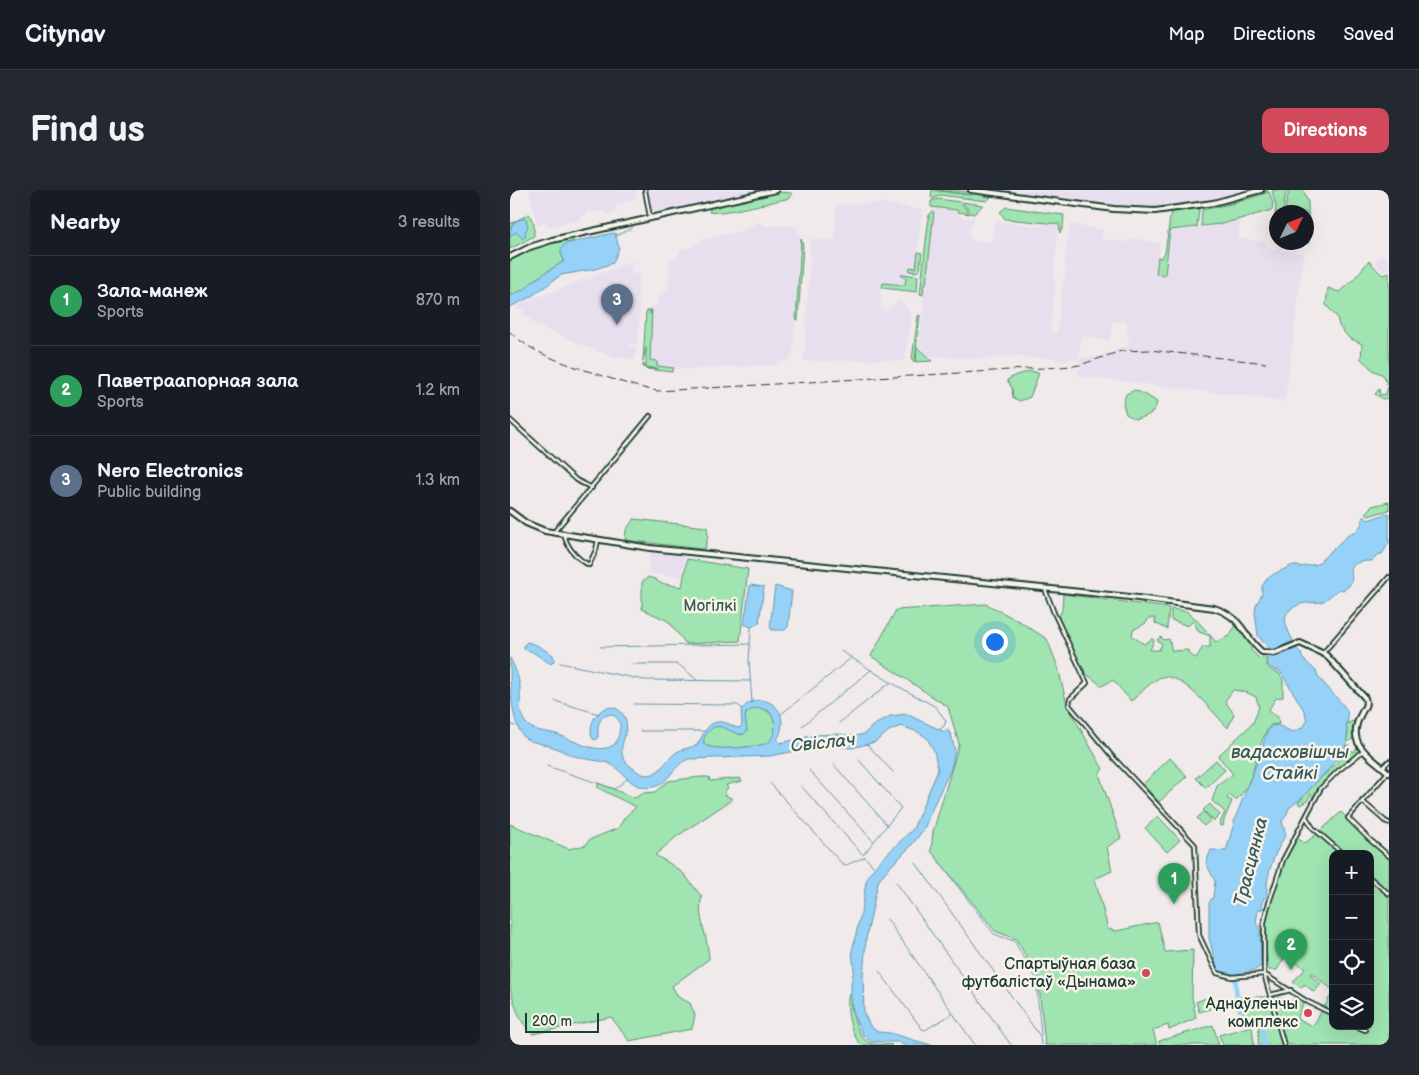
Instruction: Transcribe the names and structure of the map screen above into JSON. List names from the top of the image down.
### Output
{
  "water": ["Свіслач", "вадасховішчы Стайкі", "Трасцянка"],
  "parks": ["Могілкі"],
  "places": ["Спартыўная база футбалістаў «Дынама»", "Аднаўленчы комплекс"],
  "scale_bar": "200 m",
  "north": "top right",
  "page": {
    "header": "Citynav",
    "nav": ["Map", "Directions", "Saved"],
    "buttons": "Directions",
    "title": "Find us",
    "heading": ["Nearby", "3 results"],
    "list": [
      {
        "mark": "1",
        "name": "Зала-манеж",
        "note": "Sports",
        "value": "870 m"
      },
      {
        "mark": "2",
        "name": "Паветраапорная зала",
        "note": "Sports",
        "value": "1.2 km"
      },
      {
        "mark": "3",
        "name": "Nero Electronics",
        "note": "Public building",
        "value": "1.3 km"
      }
    ],
    "pins": ["3", "1", "2"],
    "map_buttons": ["+", "−"],
    "scale": "200 m"
  }
}
